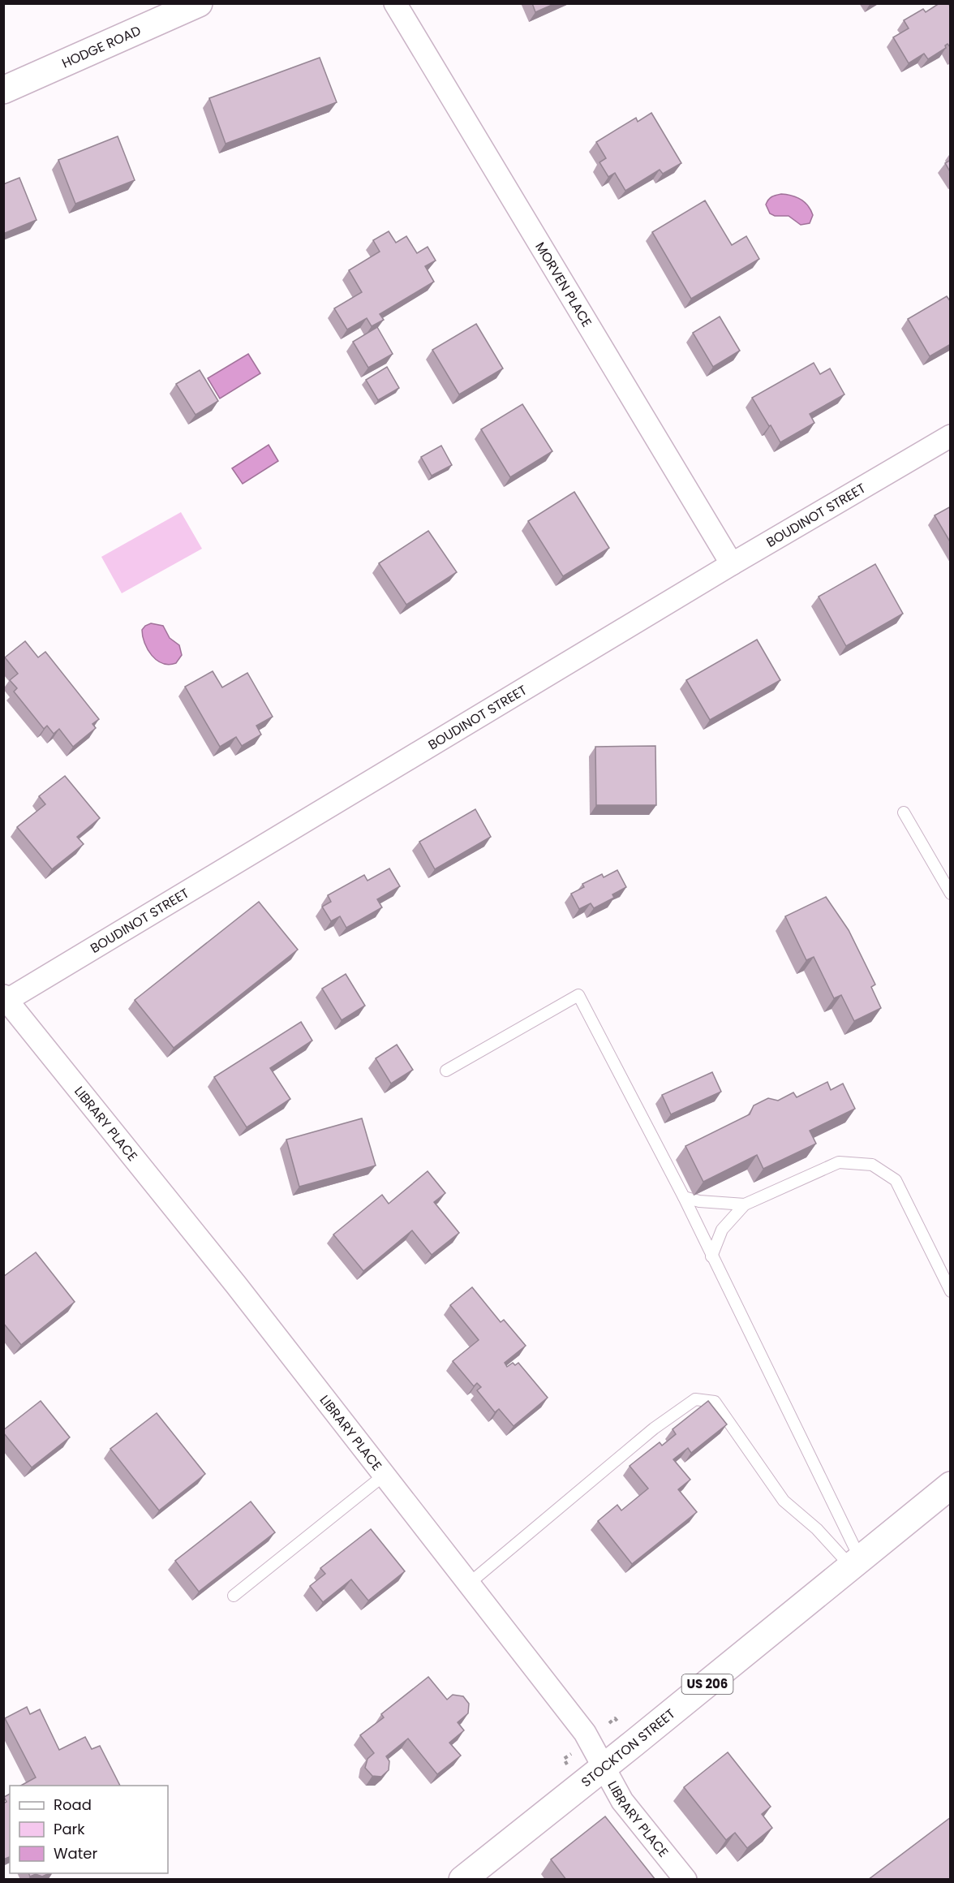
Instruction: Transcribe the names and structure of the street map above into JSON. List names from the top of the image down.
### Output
{
  "streets": {
    "main road": ["HODGE ROAD", "US 206", "STOCKTON STREET"],
    "street": ["MORVEN PLACE", "BOUDINOT STREET", "LIBRARY PLACE"]
  },
  "crossings": [
    ["MORVEN PLACE", "BOUDINOT STREET"],
    ["BOUDINOT STREET", "LIBRARY PLACE"],
    ["LIBRARY PLACE", "STOCKTON STREET"]
  ],
  "legend": ["Road", "Park", "Water"]
}
